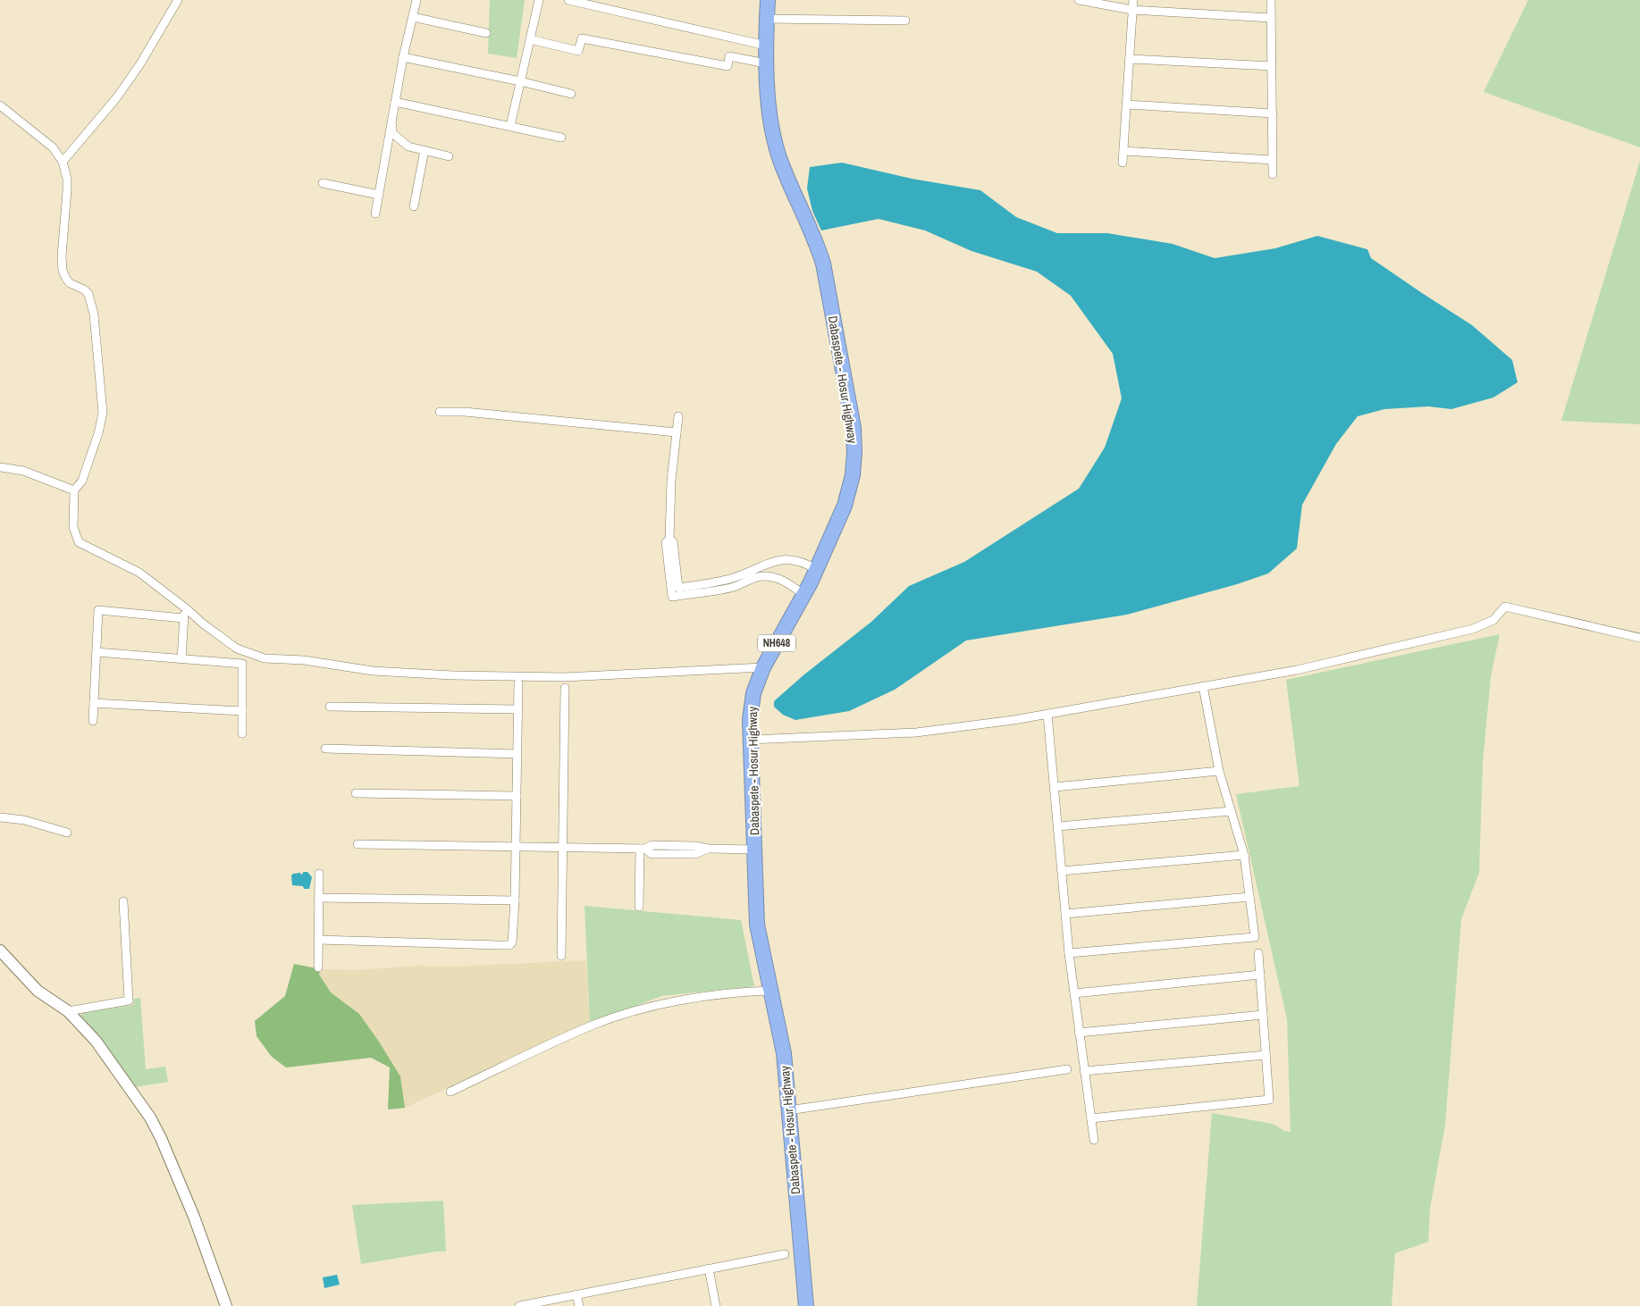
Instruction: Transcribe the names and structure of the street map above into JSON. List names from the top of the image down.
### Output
{
  "streets": {
    "highway": ["Dabaspete - Hosur Highway", "NH648"]
  }
}
